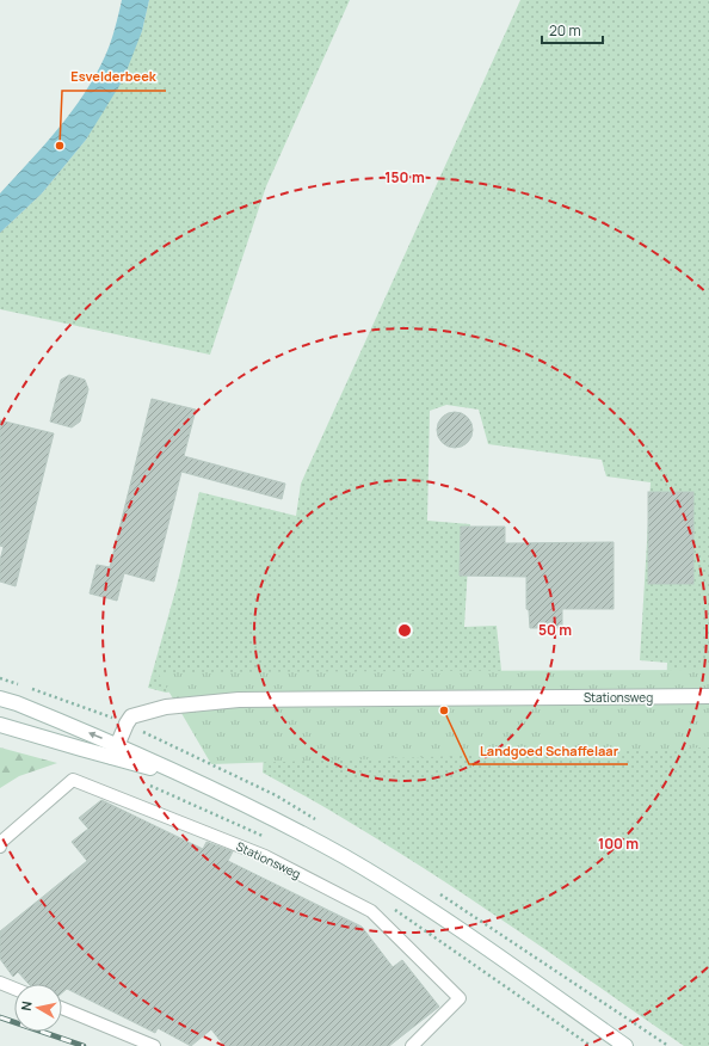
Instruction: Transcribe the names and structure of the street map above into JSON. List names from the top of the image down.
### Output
{
  "streets": {
    "main road": ["Stationsweg"]
  },
  "places": ["Esvelderbeek", "Landgoed Schaffelaar"],
  "scale_bar": "20 m",
  "north": "left",
  "rings": ["150 m", "50 m", "100 m"]
}
